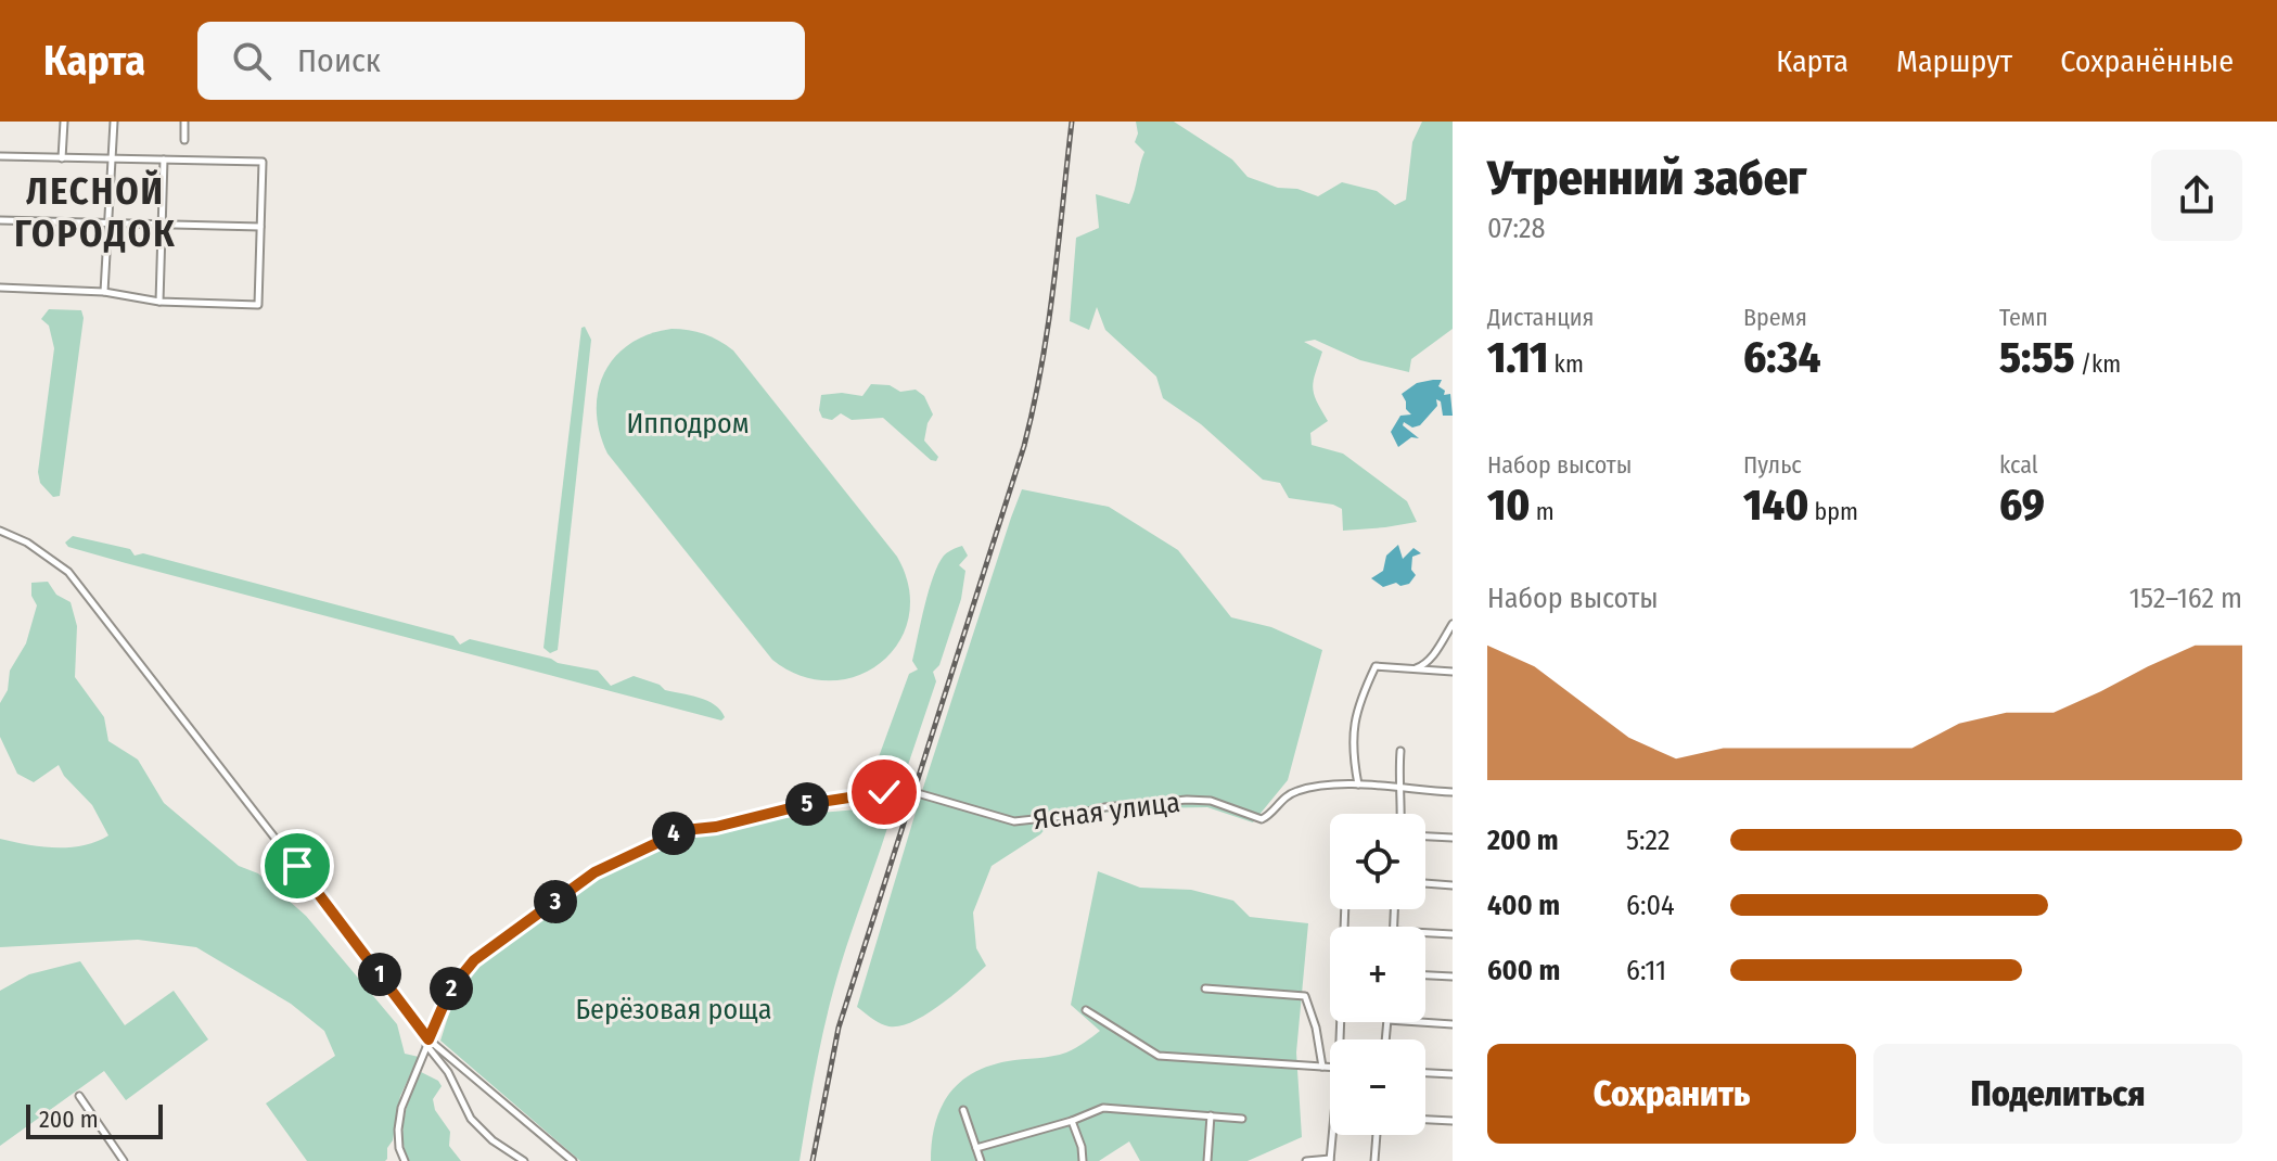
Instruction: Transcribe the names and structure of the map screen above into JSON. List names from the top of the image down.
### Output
{
  "streets": {
    "street": ["Ясная улица"]
  },
  "districts": ["ЛЕСНОЙ ГОРОДОК"],
  "parks": ["Ипподром", "Берёзовая роща"],
  "scale_bar": "200 m",
  "page": {
    "header": "Карта",
    "search": "Поиск",
    "nav": ["Карта", "Маршрут", "Сохранённые"],
    "heading": ["Утренний забег", "07:28"],
    "stats": [
      ["Дистанция", "1.11 km"],
      ["Время", "6:34"],
      ["Темп", "5:55 /km"],
      ["Набор высоты", "10 m"],
      ["Пульс", "140 bpm"],
      ["kcal", "69"]
    ],
    "chart": ["Набор высоты", "152–162 m"],
    "pins": [
      "5",
      "4",
      "3",
      "1",
      "2"
    ],
    "list": [
      {
        "name": "200 m",
        "note": "5:22"
      },
      {
        "name": "400 m",
        "note": "6:04"
      },
      {
        "name": "600 m",
        "note": "6:11"
      }
    ],
    "map_buttons": ["+", "−"],
    "buttons": ["Сохранить", "Поделиться"],
    "scale": "200 m"
  }
}
